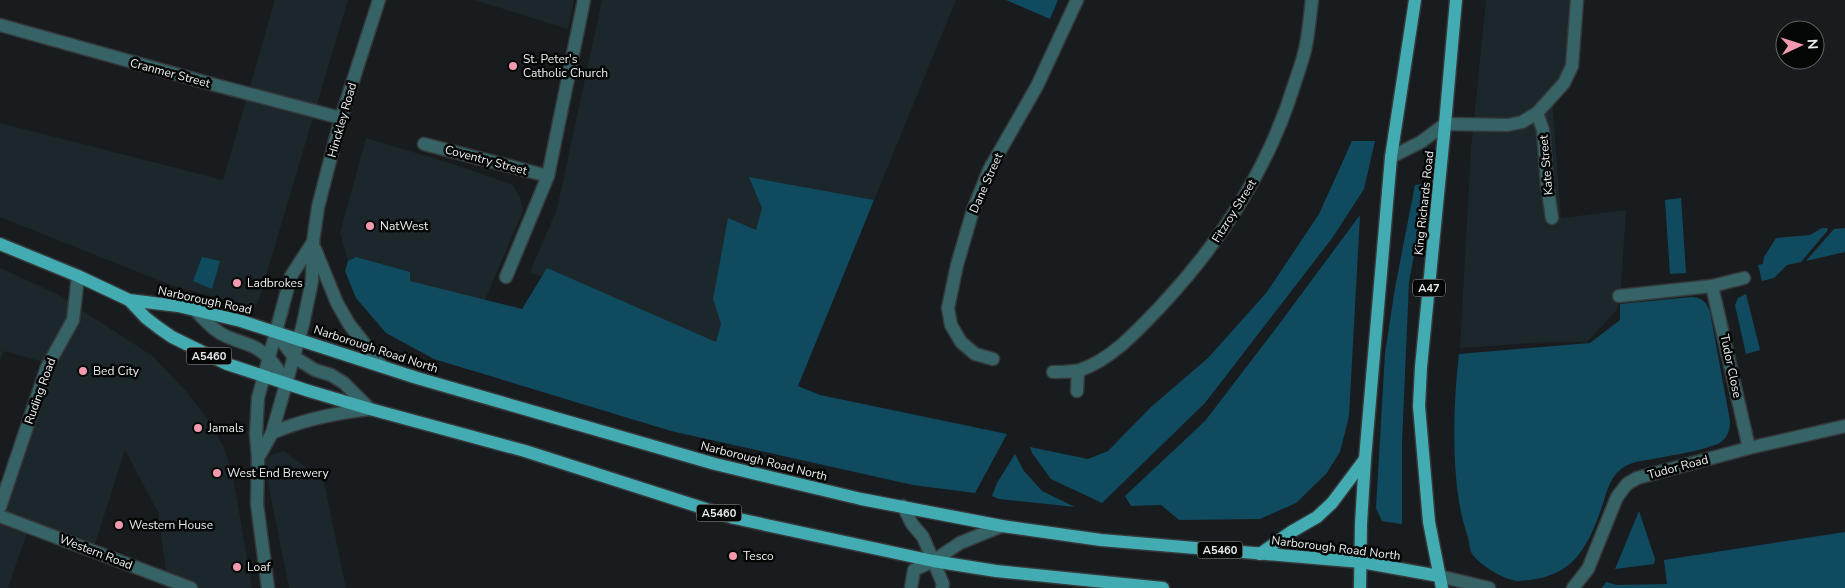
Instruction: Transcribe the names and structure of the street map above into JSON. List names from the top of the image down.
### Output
{
  "streets": {
    "main road": [
      "King Richards Road",
      "A47",
      "Narborough Road",
      "Narborough Road North",
      "A5460"
    ],
    "street": [
      "Cranmer Street",
      "Hinckley Road",
      "Coventry Street",
      "Kate Street",
      "Dane Street",
      "Fitzroy Street",
      "Tudor Close",
      "Ruding Road",
      "Tudor Road",
      "Western Road"
    ]
  },
  "crossings": [
    ["Cranmer Street", "Hinckley Road"],
    ["Hinckley Road", "Narborough Road"],
    ["Hinckley Road", "Narborough Road North"],
    ["Hinckley Road", "A5460"],
    ["King Richards Road", "Narborough Road North"],
    ["Narborough Road", "Narborough Road North"],
    ["Narborough Road", "A5460"],
    ["Narborough Road", "Ruding Road"],
    ["Tudor Close", "Tudor Road"]
  ],
  "places": [
    "St. Peter's Catholic Church",
    "NatWest",
    "Ladbrokes",
    "Bed City",
    "Jamals",
    "West End Brewery",
    "Western House",
    "Tesco",
    "Loaf"
  ],
  "north": "right"
}
